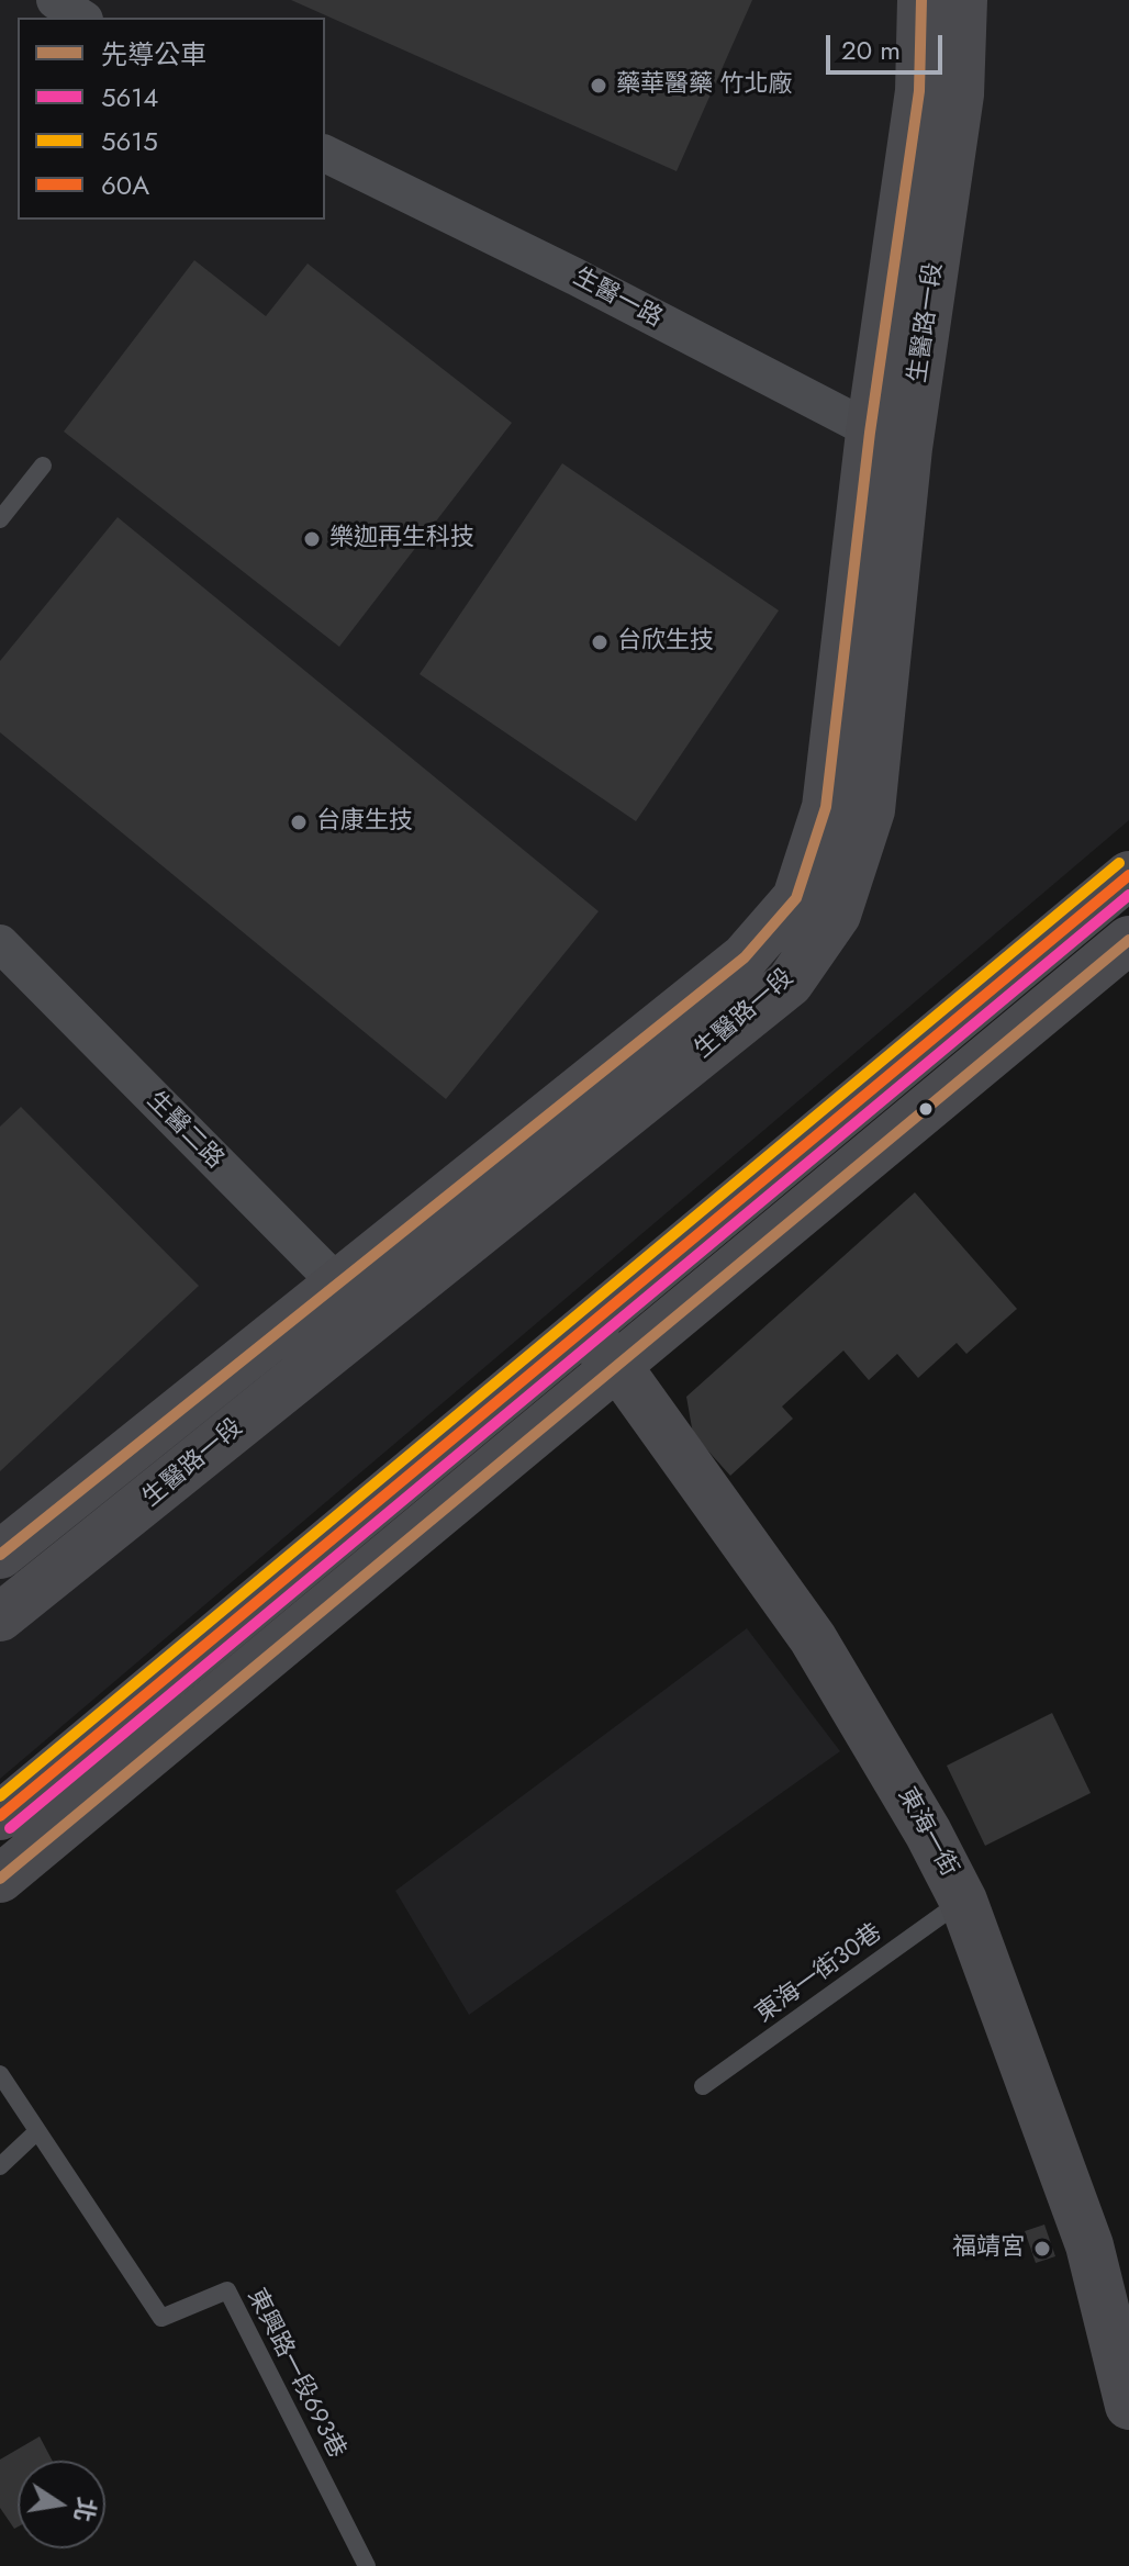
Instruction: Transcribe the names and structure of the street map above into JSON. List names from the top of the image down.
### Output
{
  "streets": {
    "street": [
      "生醫一路",
      "生醫路一段",
      "生醫二路",
      "東海一街"
    ],
    "lane": ["東海一街30巷", "東興路一段693巷"]
  },
  "crossings": [
    ["生醫一路", "生醫路一段"],
    ["生醫路一段", "生醫二路"],
    ["東海一街", "東海一街30巷"]
  ],
  "places": [
    "藥華醫藥 竹北廠",
    "樂迦再生科技",
    "台欣生技",
    "台康生技",
    "福靖宮"
  ],
  "lines": [
    "transit line 先導公車",
    "transit line 5615",
    "transit line 60A",
    "transit line 5614"
  ],
  "legend": [
    "先導公車",
    "5614",
    "5615",
    "60A"
  ],
  "scale_bar": "20 m",
  "north": "right"
}
